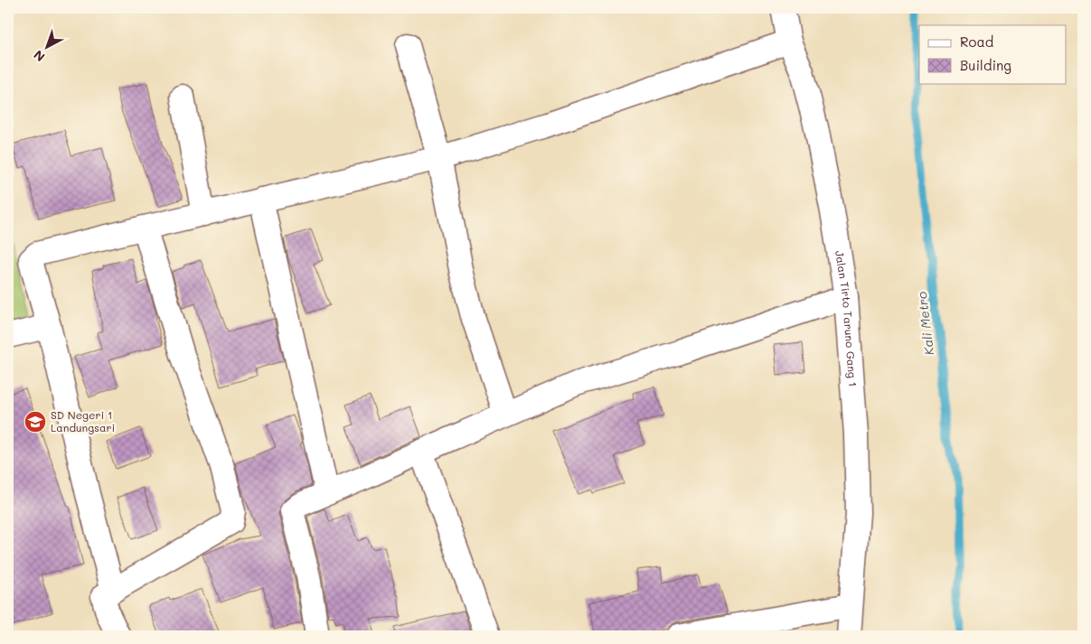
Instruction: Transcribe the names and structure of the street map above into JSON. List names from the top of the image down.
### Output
{
  "streets": {
    "street": ["Jalan Tirto Taruno Gang 1"]
  },
  "water": ["Kali Metro"],
  "places": {
    "school or university": ["SD Negeri 1 Landungsari"]
  },
  "legend": ["Road", "Building"],
  "north": "bottom left"
}
